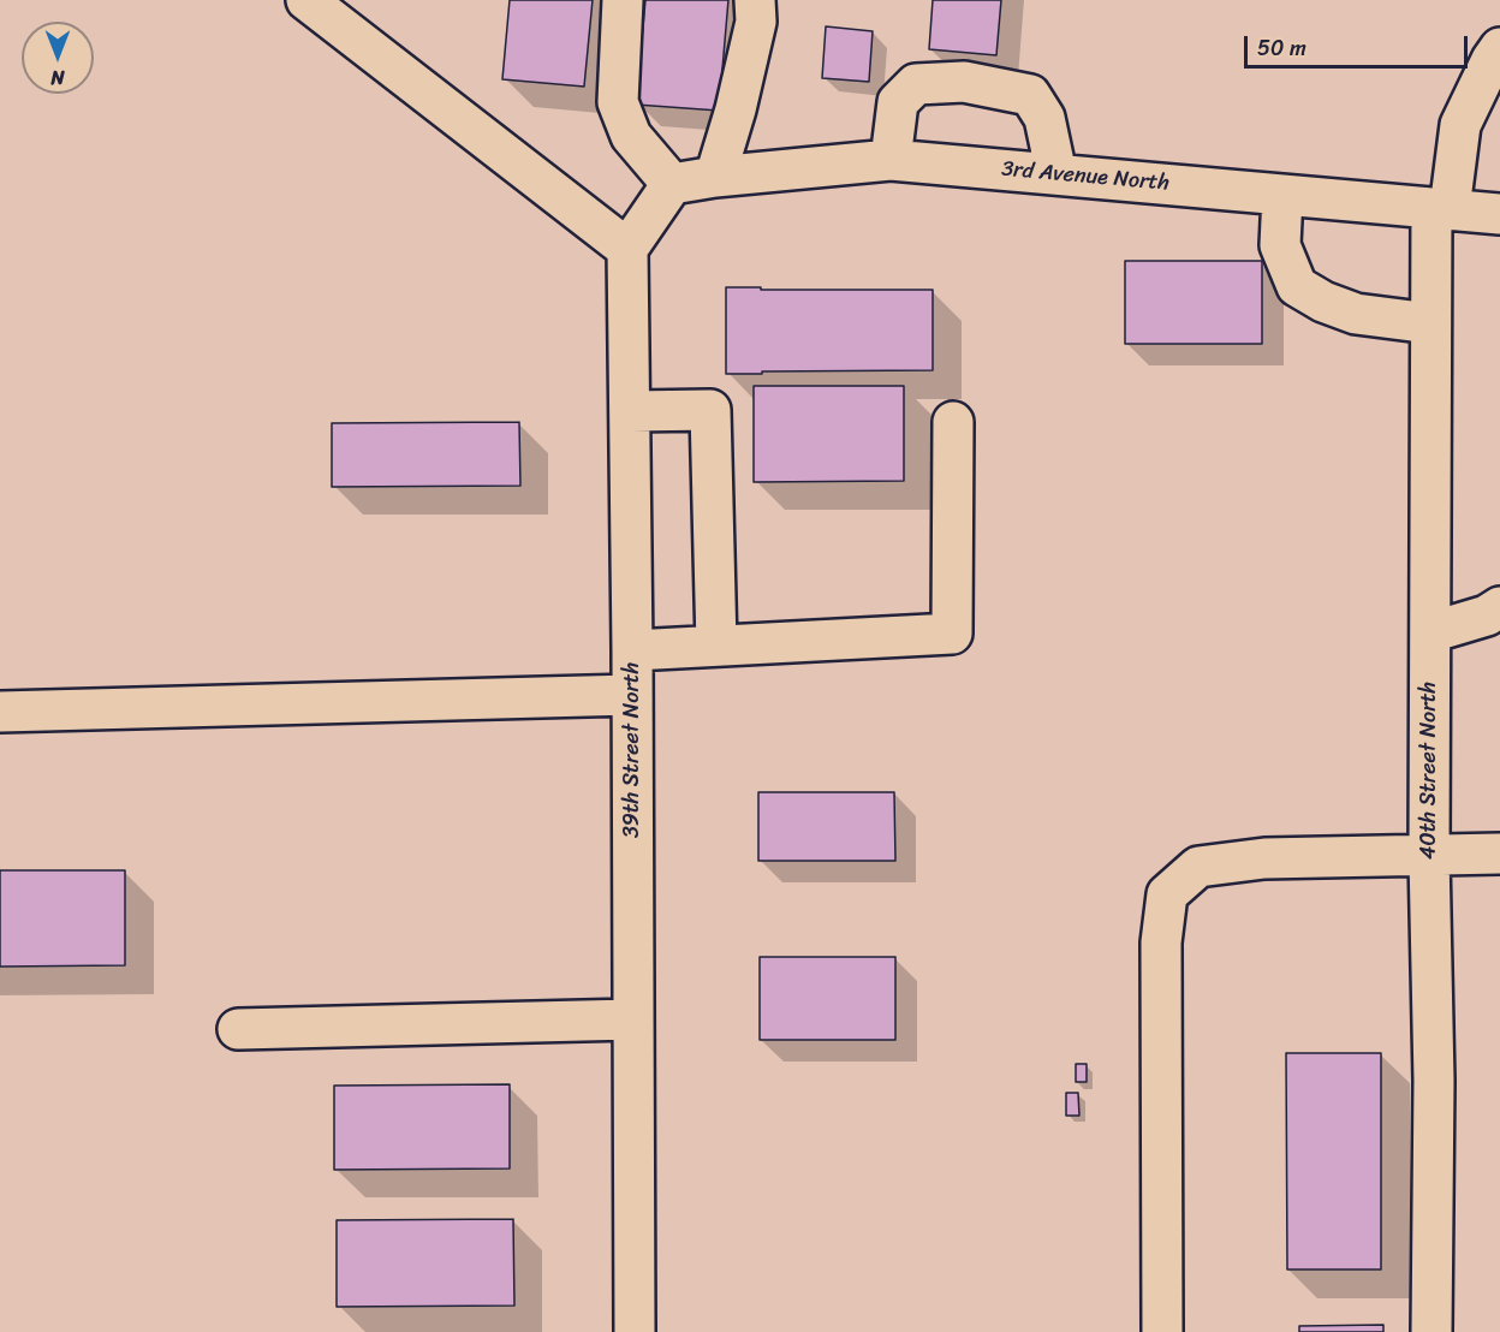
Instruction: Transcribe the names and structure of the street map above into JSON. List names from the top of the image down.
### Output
{
  "streets": {
    "street": ["3rd Avenue North", "39th Street North", "40th Street North"]
  },
  "crossings": [
    ["3rd Avenue North", "40th Street North"]
  ],
  "scale_bar": "50 m",
  "north": "bottom"
}
